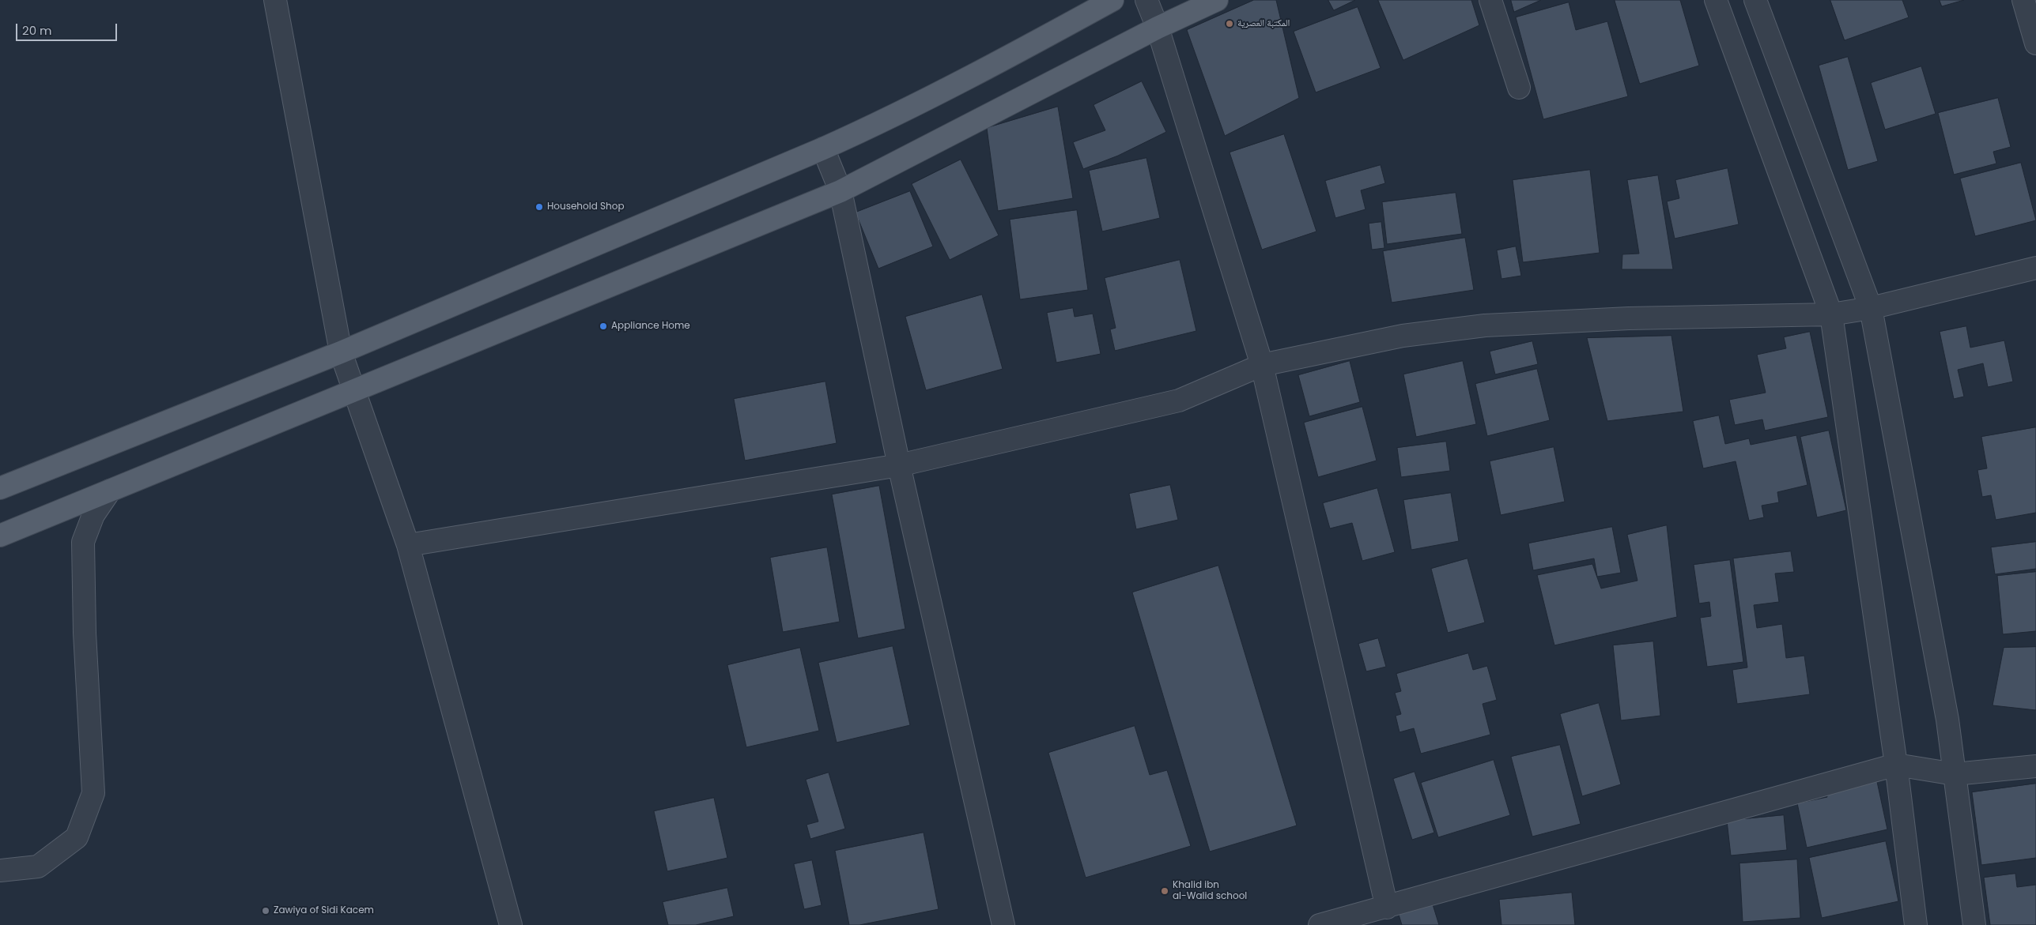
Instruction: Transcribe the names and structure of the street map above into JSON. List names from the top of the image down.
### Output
{
  "places": [
    "المكتبة العصرية",
    "Household Shop",
    "Appliance Home",
    "Khalid ibn al-Walid school",
    "Zawiya of Sidi Kacem"
  ],
  "scale_bar": "20 m"
}
